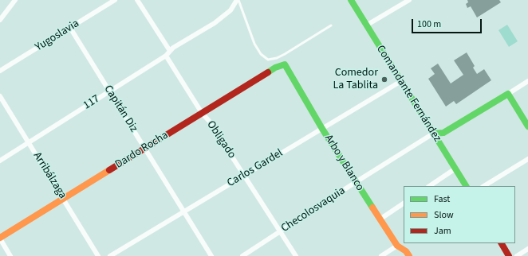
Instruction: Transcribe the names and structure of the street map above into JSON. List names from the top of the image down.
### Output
{
  "streets": {
    "street": [
      "Yugoslavia",
      "Comandante Fernández",
      "117",
      "Capitán Diz",
      "Obligado",
      "Dardo Rocha",
      "Arbo y Blanco",
      "Carlos Gardel",
      "Arribálzaga",
      "Checolosvaquia"
    ]
  },
  "crossings": [
    ["Yugoslavia", "Capitán Diz"],
    ["Comandante Fernández", "Carlos Gardel"],
    ["Comandante Fernández", "Checolosvaquia"],
    ["117", "Capitán Diz"],
    ["117", "Obligado"],
    ["117", "Arribálzaga"],
    ["Capitán Diz", "Dardo Rocha"],
    ["Capitán Diz", "Carlos Gardel"],
    ["Obligado", "Dardo Rocha"],
    ["Obligado", "Carlos Gardel"],
    ["Obligado", "Checolosvaquia"],
    ["Dardo Rocha", "Arbo y Blanco"],
    ["Dardo Rocha", "Arribálzaga"],
    ["Arbo y Blanco", "Carlos Gardel"],
    ["Arbo y Blanco", "Checolosvaquia"]
  ],
  "places": ["Comedor La Tablita"],
  "legend": ["Fast", "Slow", "Jam"],
  "scale_bar": "100 m"
}
